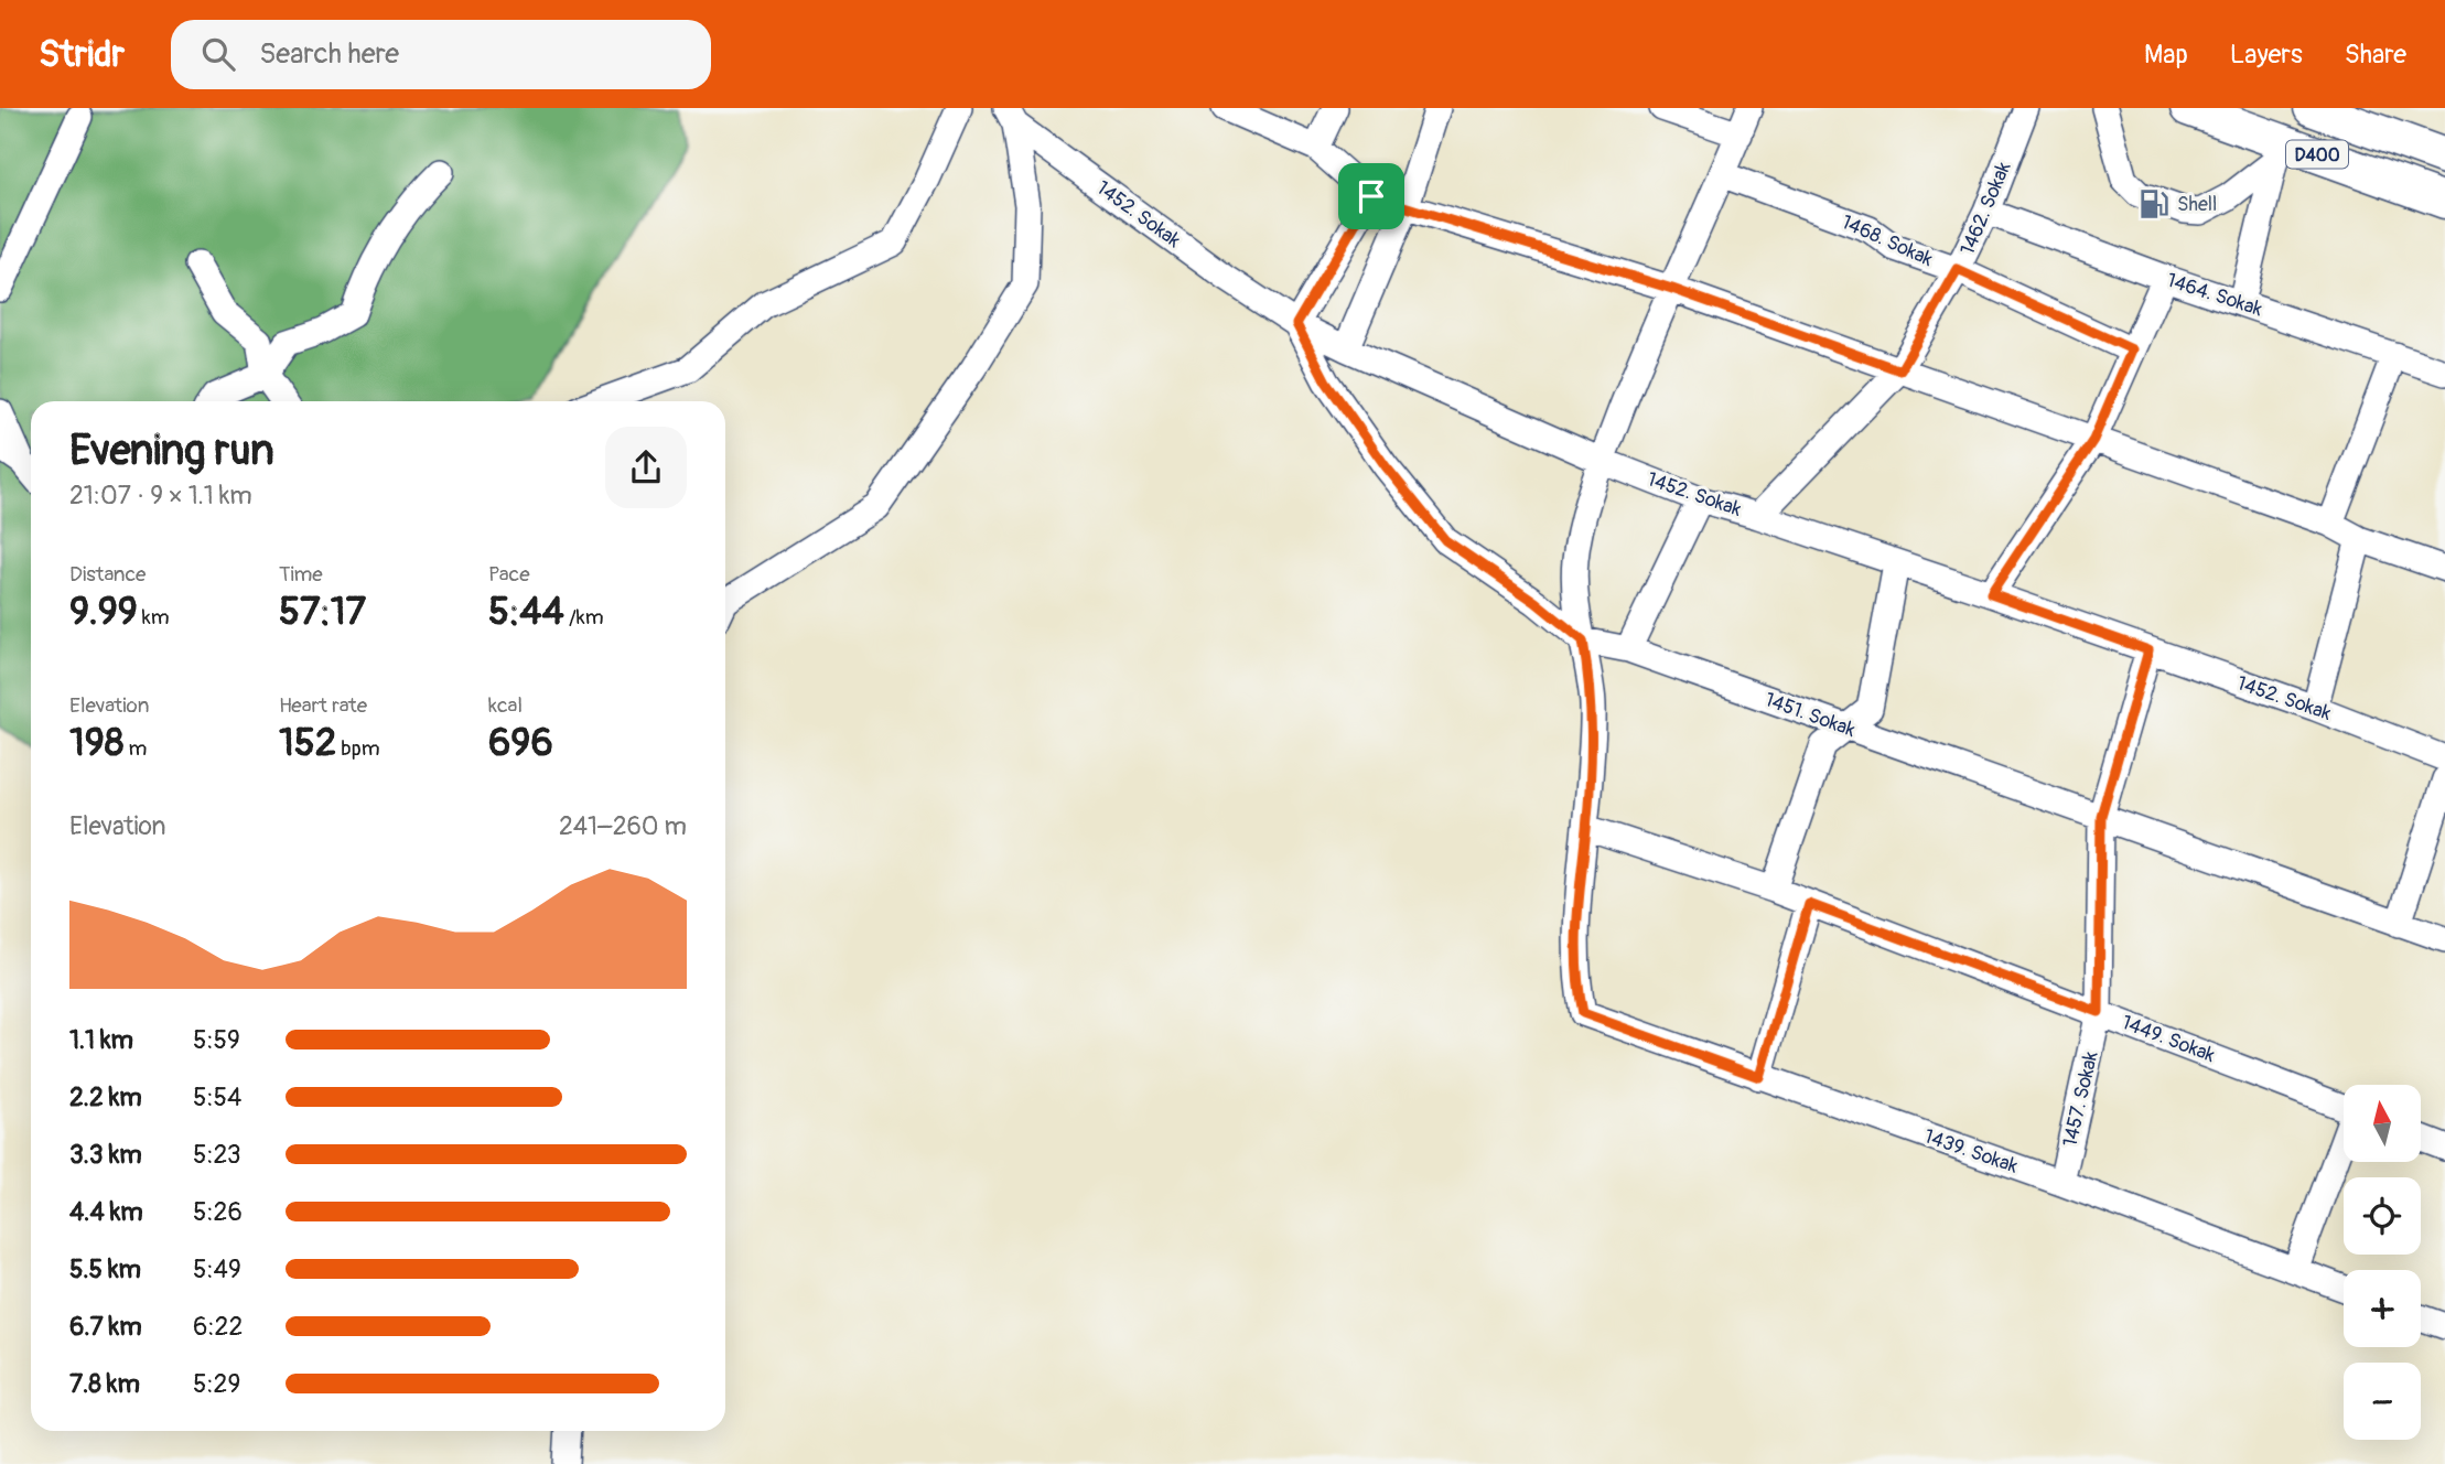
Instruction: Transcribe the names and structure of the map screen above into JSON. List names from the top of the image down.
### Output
{
  "streets": {
    "highway": ["D400"],
    "street": [
      "1462. Sokak",
      "1452. Sokak",
      "1468. Sokak",
      "1464. Sokak",
      "1451. Sokak",
      "1449. Sokak",
      "1457. Sokak",
      "1439. Sokak"
    ]
  },
  "crossings": [
    ["1462. Sokak", "1452. Sokak"],
    ["1462. Sokak", "1468. Sokak"],
    ["1462. Sokak", "1464. Sokak"],
    ["1452. Sokak", "1451. Sokak"],
    ["1452. Sokak", "1457. Sokak"],
    ["1451. Sokak", "1457. Sokak"],
    ["1449. Sokak", "1457. Sokak"],
    ["1449. Sokak", "1439. Sokak"],
    ["1457. Sokak", "1439. Sokak"]
  ],
  "places": {
    "fuel station": ["Shell"]
  },
  "north": "top",
  "page": {
    "header": "Stridr",
    "search": "Search here",
    "nav": ["Map", "Layers", "Share"],
    "heading": ["Evening run", "21:07 · 9 × 1.1 km"],
    "stats": [
      ["Distance", "9.99 km"],
      ["Time", "57:17"],
      ["Pace", "5:44 /km"],
      ["Elevation", "198 m"],
      ["Heart rate", "152 bpm"],
      ["kcal", "696"]
    ],
    "chart": ["Elevation", "241–260 m"],
    "list": [
      {
        "name": "1.1 km",
        "note": "5:59"
      },
      {
        "name": "2.2 km",
        "note": "5:54"
      },
      {
        "name": "3.3 km",
        "note": "5:23"
      },
      {
        "name": "4.4 km",
        "note": "5:26"
      },
      {
        "name": "5.5 km",
        "note": "5:49"
      },
      {
        "name": "6.7 km",
        "note": "6:22"
      },
      {
        "name": "7.8 km",
        "note": "5:29"
      }
    ],
    "map_buttons": ["+", "−"]
  }
}
